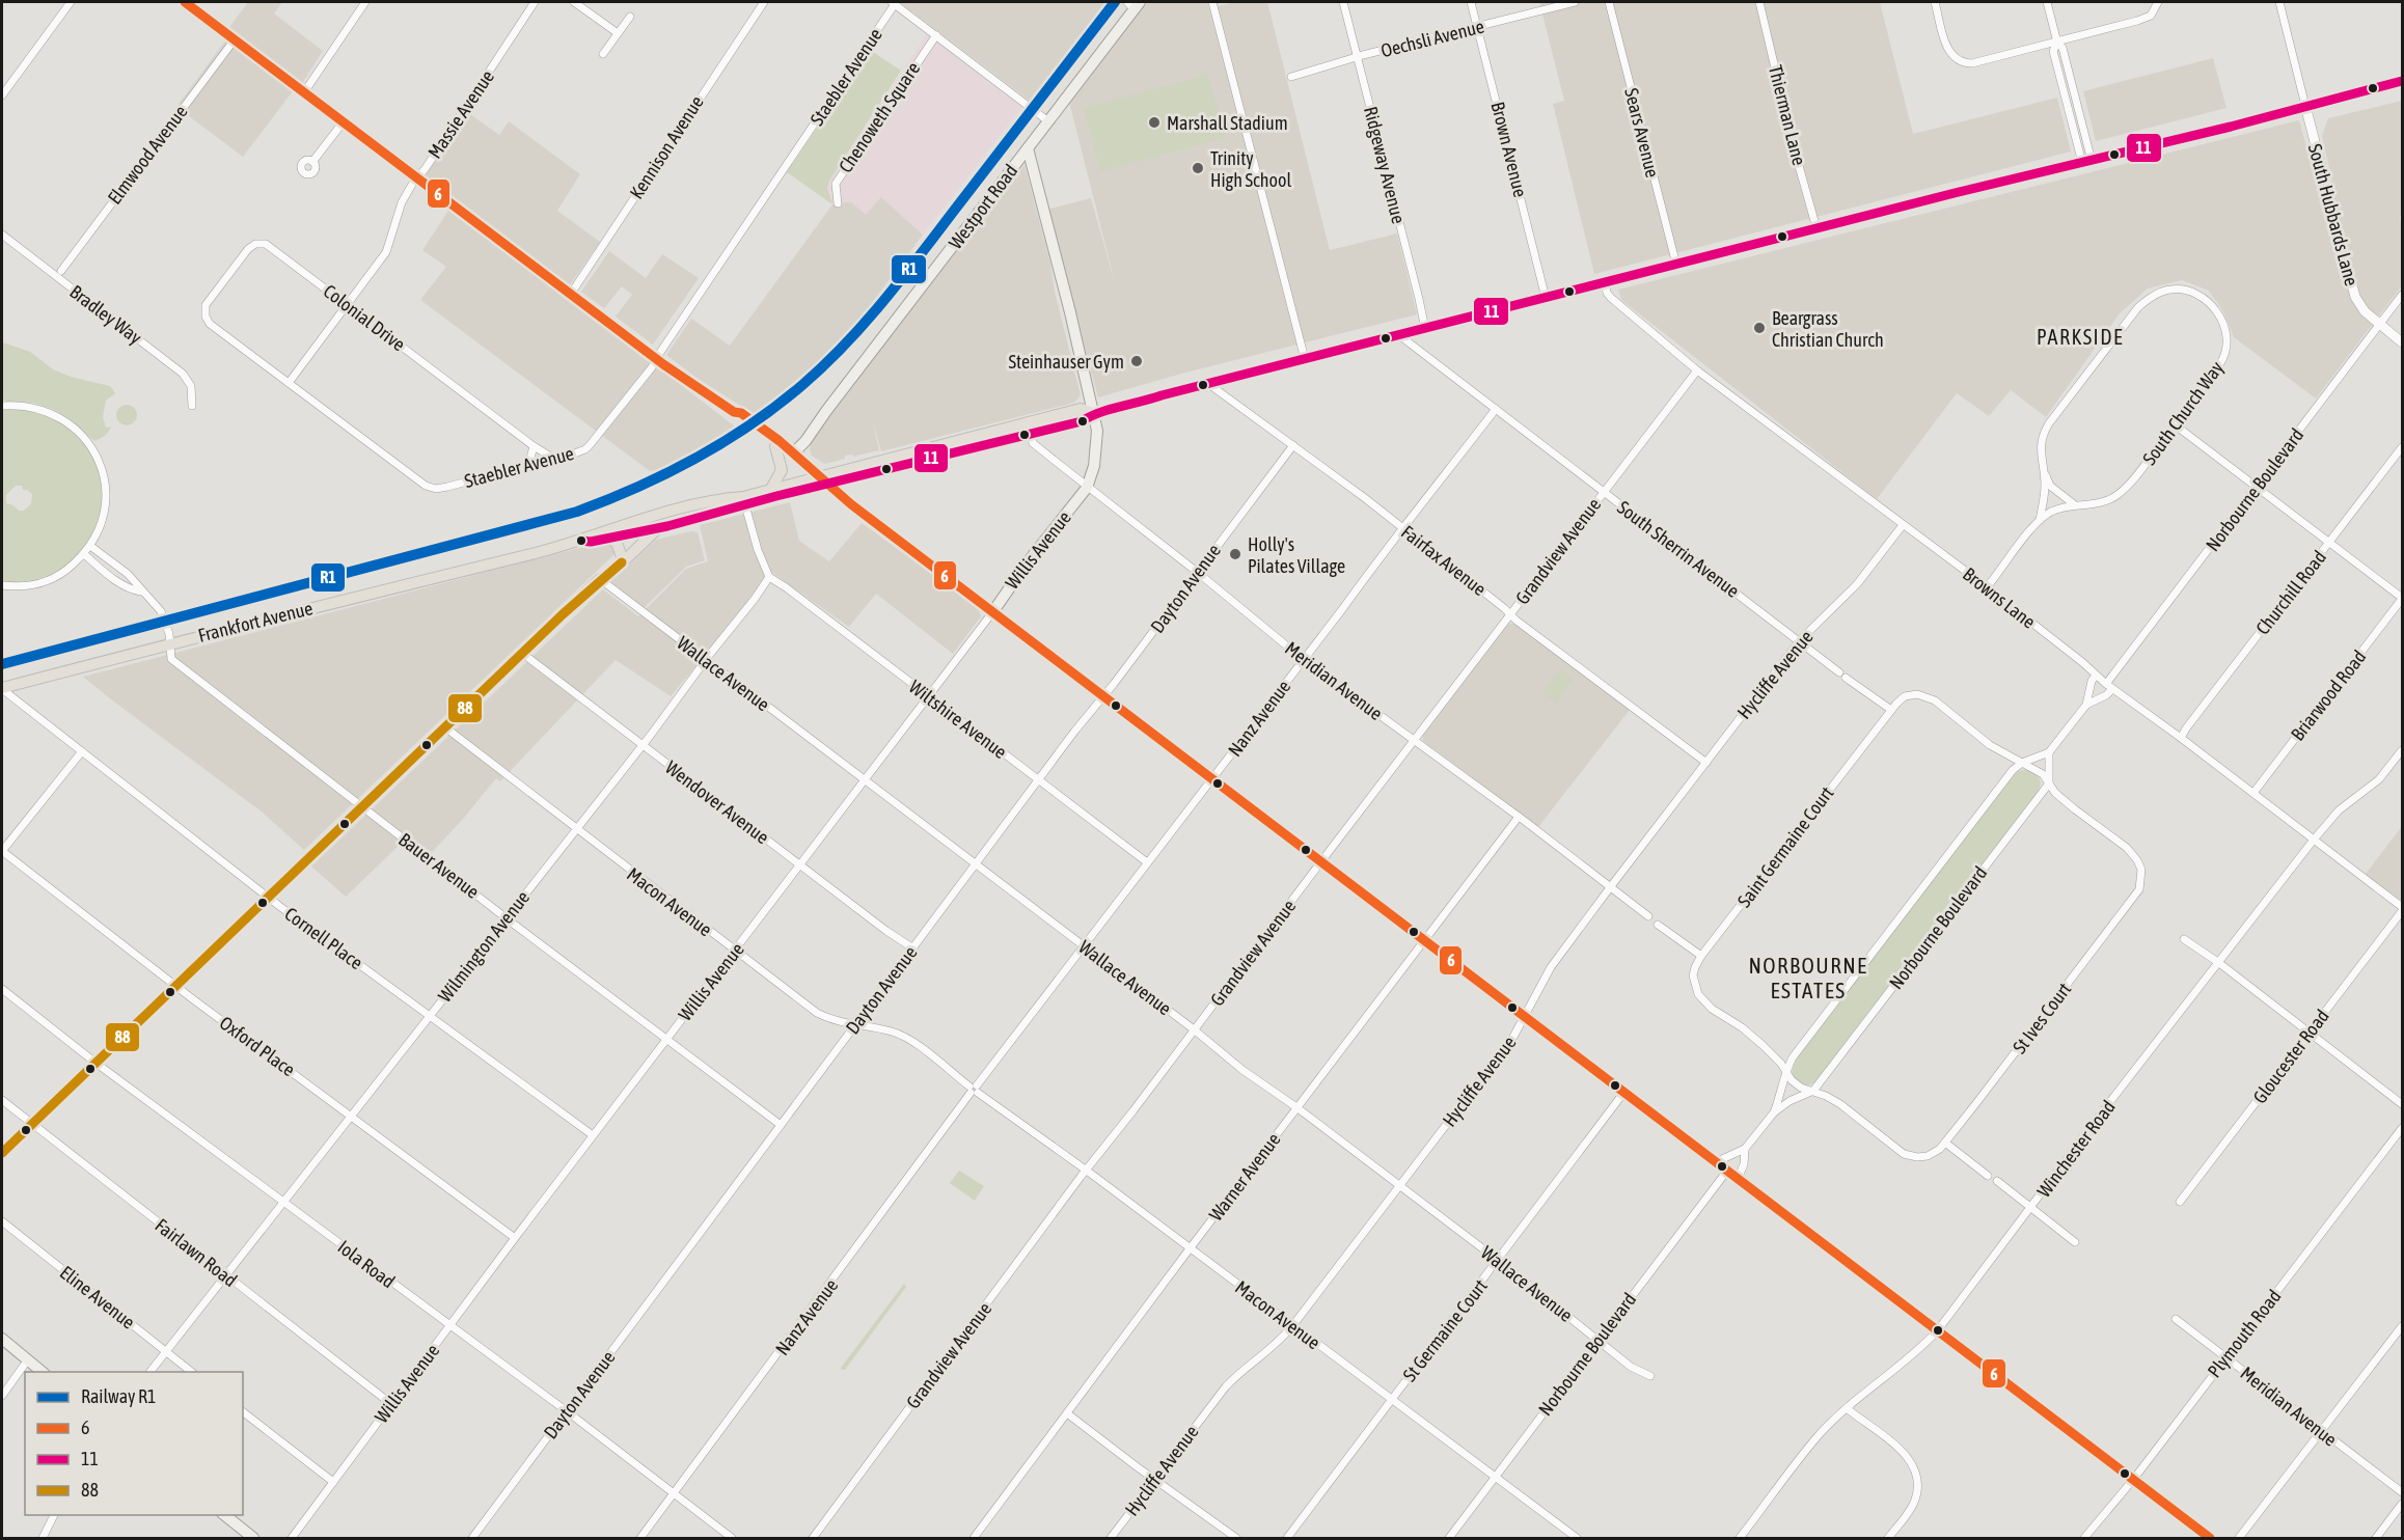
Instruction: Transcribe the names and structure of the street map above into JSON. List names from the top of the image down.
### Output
{
  "streets": {
    "main road": ["Westport Road", "Willis Avenue", "Frankfort Avenue"],
    "street": [
      "Oechsli Avenue",
      "Staebler Avenue",
      "Massie Avenue",
      "Thierman Lane",
      "Chenoweth Square",
      "Sears Avenue",
      "Kennison Avenue",
      "Brown Avenue",
      "Elmwood Avenue",
      "Ridgeway Avenue",
      "South Hubbards Lane",
      "Bradley Way",
      "Colonial Drive",
      "South Church Way",
      "Norbourne Boulevard",
      "South Sherrin Avenue",
      "Grandview Avenue",
      "Fairfax Avenue",
      "Dayton Avenue",
      "Churchill Road",
      "Browns Lane",
      "Wallace Avenue",
      "Hycliffe Avenue",
      "Meridian Avenue",
      "Briarwood Road",
      "Nanz Avenue",
      "Wiltshire Avenue",
      "Wendover Avenue",
      "Saint Germaine Court",
      "Bauer Avenue",
      "Macon Avenue",
      "Cornell Place",
      "Wilmington Avenue",
      "St Ives Court",
      "Oxford Place",
      "Gloucester Road",
      "Winchester Road",
      "Warner Avenue",
      "Fairlawn Road",
      "Iola Road",
      "Eline Avenue",
      "St Germaine Court",
      "Plymouth Road"
    ]
  },
  "crossings": [
    ["Oechsli Avenue", "Brown Avenue"],
    ["Oechsli Avenue", "Ridgeway Avenue"],
    ["Staebler Avenue", "Massie Avenue"],
    ["Staebler Avenue", "Colonial Drive"],
    ["Massie Avenue", "Colonial Drive"],
    ["Westport Road", "Willis Avenue"],
    ["South Hubbards Lane", "Norbourne Boulevard"],
    ["Norbourne Boulevard", "Browns Lane"],
    ["Norbourne Boulevard", "Wallace Avenue"],
    ["Norbourne Boulevard", "Saint Germaine Court"],
    ["Norbourne Boulevard", "Macon Avenue"],
    ["Norbourne Boulevard", "St Ives Court"],
    ["South Sherrin Avenue", "Grandview Avenue"],
    ["South Sherrin Avenue", "Hycliffe Avenue"],
    ["South Sherrin Avenue", "Nanz Avenue"],
    ["South Sherrin Avenue", "Saint Germaine Court"],
    ["Willis Avenue", "Wallace Avenue"],
    ["Willis Avenue", "Meridian Avenue"],
    ["Willis Avenue", "Wiltshire Avenue"],
    ["Willis Avenue", "Wendover Avenue"],
    ["Willis Avenue", "Bauer Avenue"],
    ["Willis Avenue", "Macon Avenue"],
    ["Willis Avenue", "Cornell Place"],
    ["Willis Avenue", "Oxford Place"],
    ["Willis Avenue", "Fairlawn Road"],
    ["Willis Avenue", "Iola Road"],
    ["Grandview Avenue", "Fairfax Avenue"],
    ["Grandview Avenue", "Browns Lane"],
    ["Grandview Avenue", "Wallace Avenue"],
    ["Grandview Avenue", "Meridian Avenue"],
    ["Grandview Avenue", "Macon Avenue"],
    ["Fairfax Avenue", "Dayton Avenue"],
    ["Fairfax Avenue", "Hycliffe Avenue"],
    ["Fairfax Avenue", "Nanz Avenue"],
    ["Dayton Avenue", "Wallace Avenue"],
    ["Dayton Avenue", "Meridian Avenue"],
    ["Dayton Avenue", "Wiltshire Avenue"],
    ["Dayton Avenue", "Wendover Avenue"],
    ["Dayton Avenue", "Bauer Avenue"],
    ["Dayton Avenue", "Macon Avenue"],
    ["Dayton Avenue", "Iola Road"],
    ["Churchill Road", "Browns Lane"],
    ["Browns Lane", "Hycliffe Avenue"],
    ["Browns Lane", "Briarwood Road"],
    ["Browns Lane", "Gloucester Road"],
    ["Browns Lane", "Winchester Road"],
    ["Frankfort Avenue", "Bauer Avenue"],
    ["Frankfort Avenue", "Cornell Place"],
    ["Wallace Avenue", "Hycliffe Avenue"],
    ["Wallace Avenue", "Nanz Avenue"],
    ["Wallace Avenue", "Wilmington Avenue"],
    ["Wallace Avenue", "Warner Avenue"],
    ["Wallace Avenue", "St Germaine Court"],
    ["Hycliffe Avenue", "Meridian Avenue"],
    ["Hycliffe Avenue", "Macon Avenue"],
    ["Meridian Avenue", "Nanz Avenue"],
    ["Meridian Avenue", "Warner Avenue"],
    ["Meridian Avenue", "Plymouth Road"],
    ["Nanz Avenue", "Wiltshire Avenue"],
    ["Nanz Avenue", "Macon Avenue"],
    ["Nanz Avenue", "Iola Road"],
    ["Wiltshire Avenue", "Wilmington Avenue"],
    ["Wendover Avenue", "Wilmington Avenue"],
    ["Bauer Avenue", "Wilmington Avenue"],
    ["Macon Avenue", "Wilmington Avenue"],
    ["Macon Avenue", "Warner Avenue"],
    ["Macon Avenue", "St Germaine Court"],
    ["Cornell Place", "Wilmington Avenue"],
    ["Wilmington Avenue", "Oxford Place"],
    ["Wilmington Avenue", "Fairlawn Road"],
    ["Wilmington Avenue", "Iola Road"],
    ["Wilmington Avenue", "Eline Avenue"]
  ],
  "districts": ["PARKSIDE", "NORBOURNE ESTATES"],
  "places": [
    "Marshall Stadium",
    "Trinity High School",
    "Beargrass Christian Church",
    "Steinhauser Gym",
    "Holly's Pilates Village"
  ],
  "lines": [
    "rail line R1",
    "transit line 6",
    "transit line 11",
    "transit line 88"
  ],
  "legend": [
    "Railway R1",
    "6",
    "11",
    "88"
  ]
}
